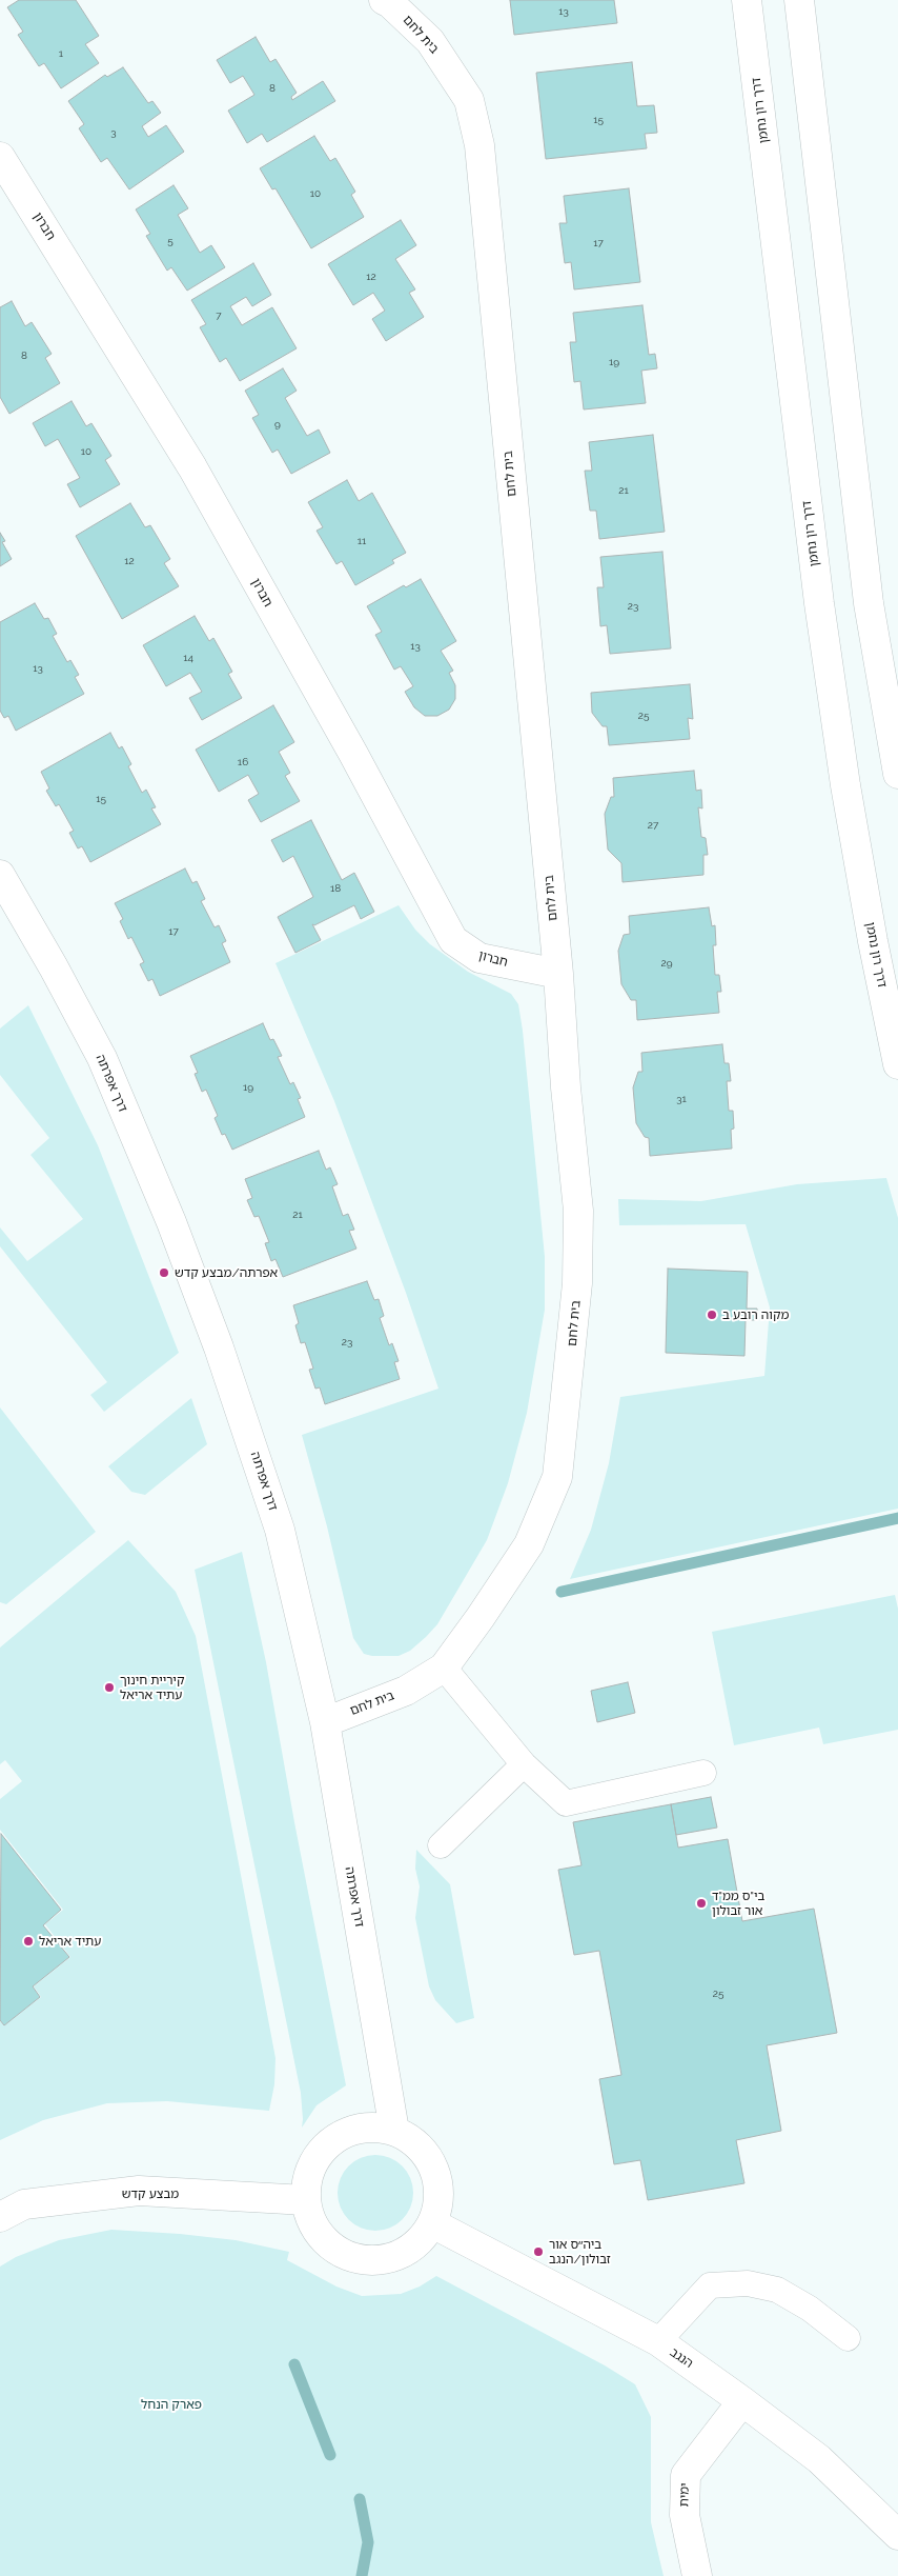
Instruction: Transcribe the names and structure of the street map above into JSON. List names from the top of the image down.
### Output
{
  "streets": {
    "street": [
      "בית לחם",
      "דרך רון נחמן",
      "חברון",
      "דרך אפרתה",
      "מבצע קדש",
      "הנגב",
      "ימית"
    ]
  },
  "crossings": [
    ["בית לחם", "חברון"],
    ["בית לחם", "דרך אפרתה"],
    ["דרך אפרתה", "מבצע קדש"],
    ["דרך אפרתה", "הנגב"],
    ["מבצע קדש", "הנגב"],
    ["הנגב", "ימית"]
  ],
  "parks": ["פארק הנחל"],
  "places": [
    "אפרתה/מבצע קדש",
    "מקוה רובע ב",
    "קיריית חינוך עתיד אריאל",
    "בי\"ס ממ\"ד אור זבולון",
    "עתיד אריאל",
    "ביה״ס אור זבולון/הנגב"
  ],
  "house_numbers": [
    "13",
    "1",
    "8",
    "15",
    "3",
    "10",
    "5",
    "17",
    "12",
    "7",
    "8",
    "19",
    "9",
    "10",
    "21",
    "11",
    "12",
    "23",
    "13",
    "14",
    "13",
    "25",
    "16",
    "15",
    "27",
    "18",
    "17",
    "29",
    "19",
    "31",
    "21",
    "23",
    "25"
  ]
}
